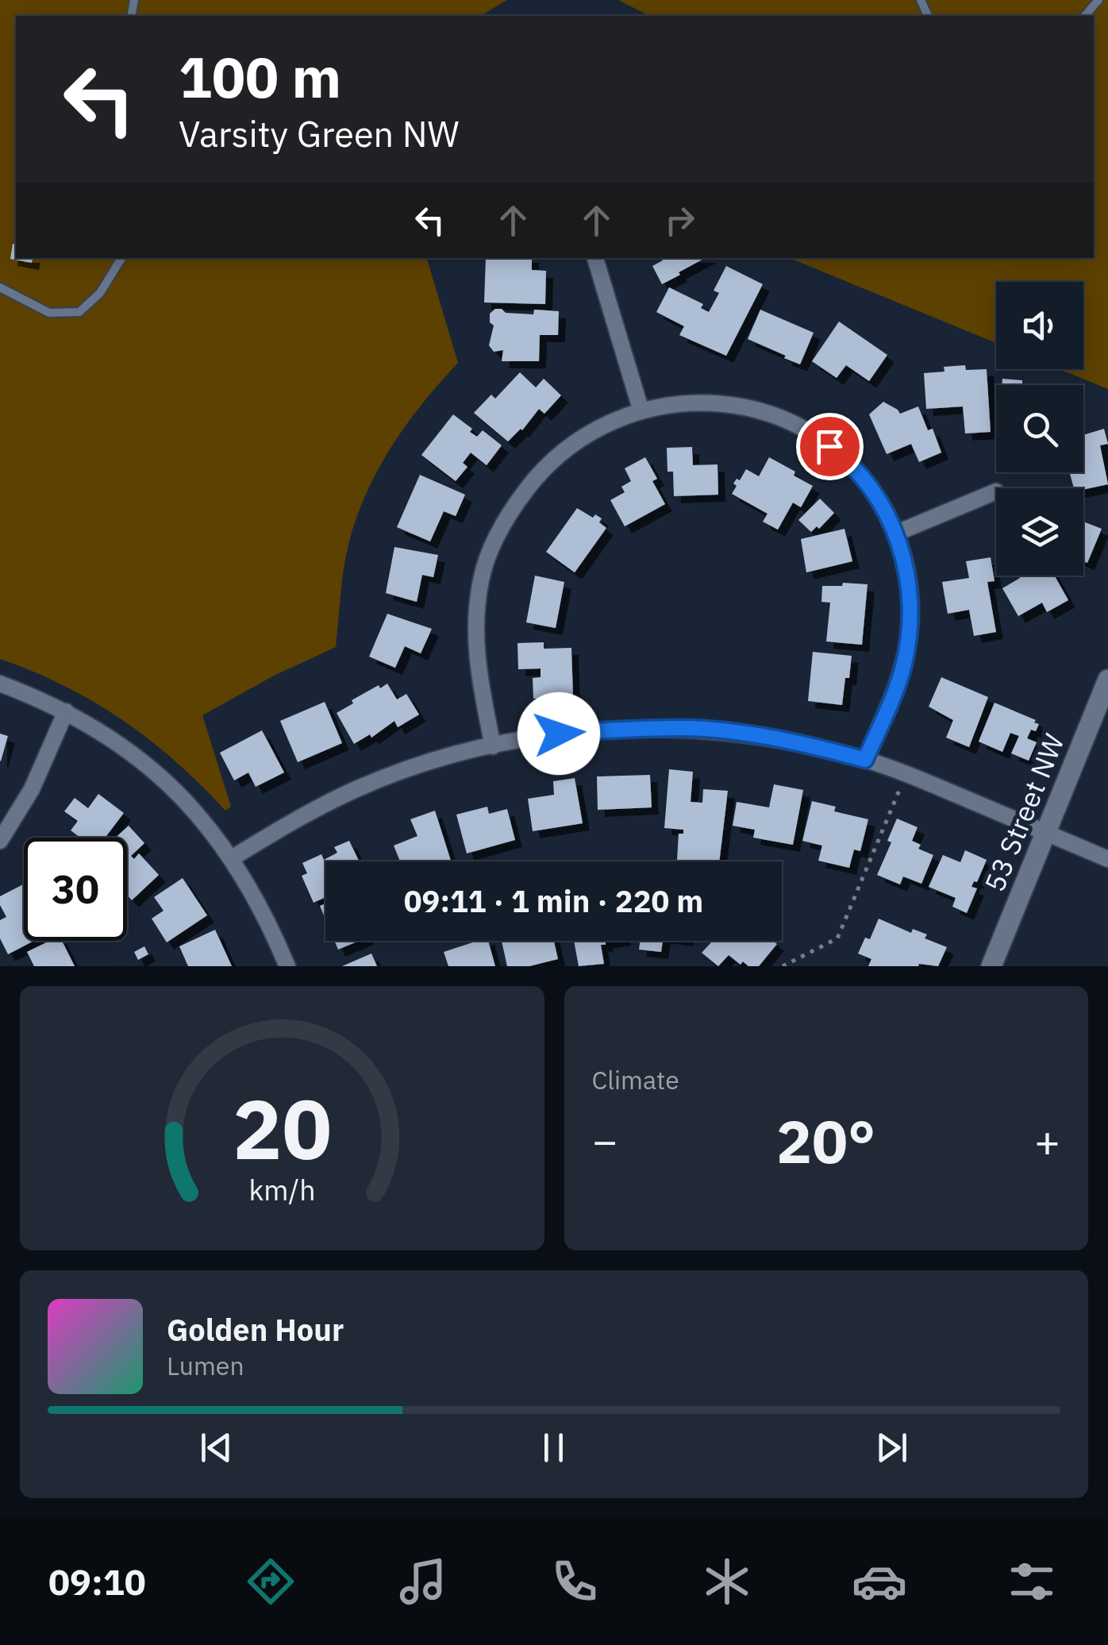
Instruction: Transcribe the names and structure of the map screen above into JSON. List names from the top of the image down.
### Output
{
  "streets": {
    "street": ["53 Street NW"]
  },
  "page": {
    "turn": ["100 m", "Varsity Green NW"],
    "limit": "30",
    "trip": "09:11 · 1 min · 220 m",
    "tile": "Climate",
    "heat": ["−", "20°", "+"],
    "song": ["Golden Hour", "Lumen"],
    "tabs": "09:10",
    "gauge": ["20", "km/h"]
  }
}
